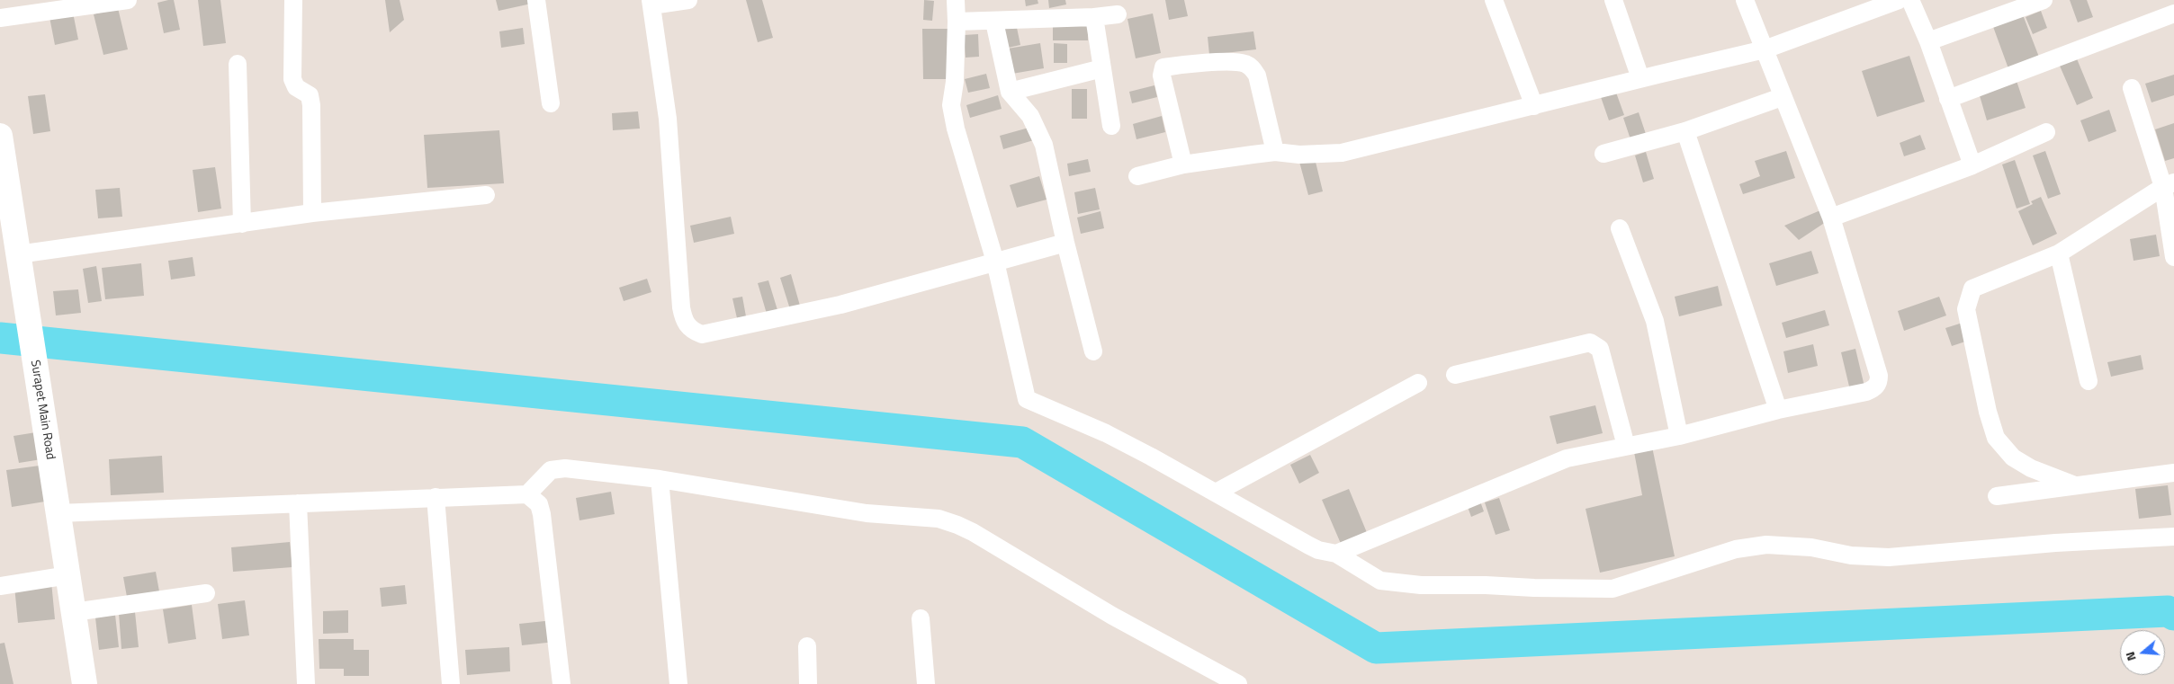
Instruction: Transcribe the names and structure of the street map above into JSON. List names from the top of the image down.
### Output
{
  "streets": {
    "main road": ["Surapet Main Road"]
  },
  "north": "left"
}
